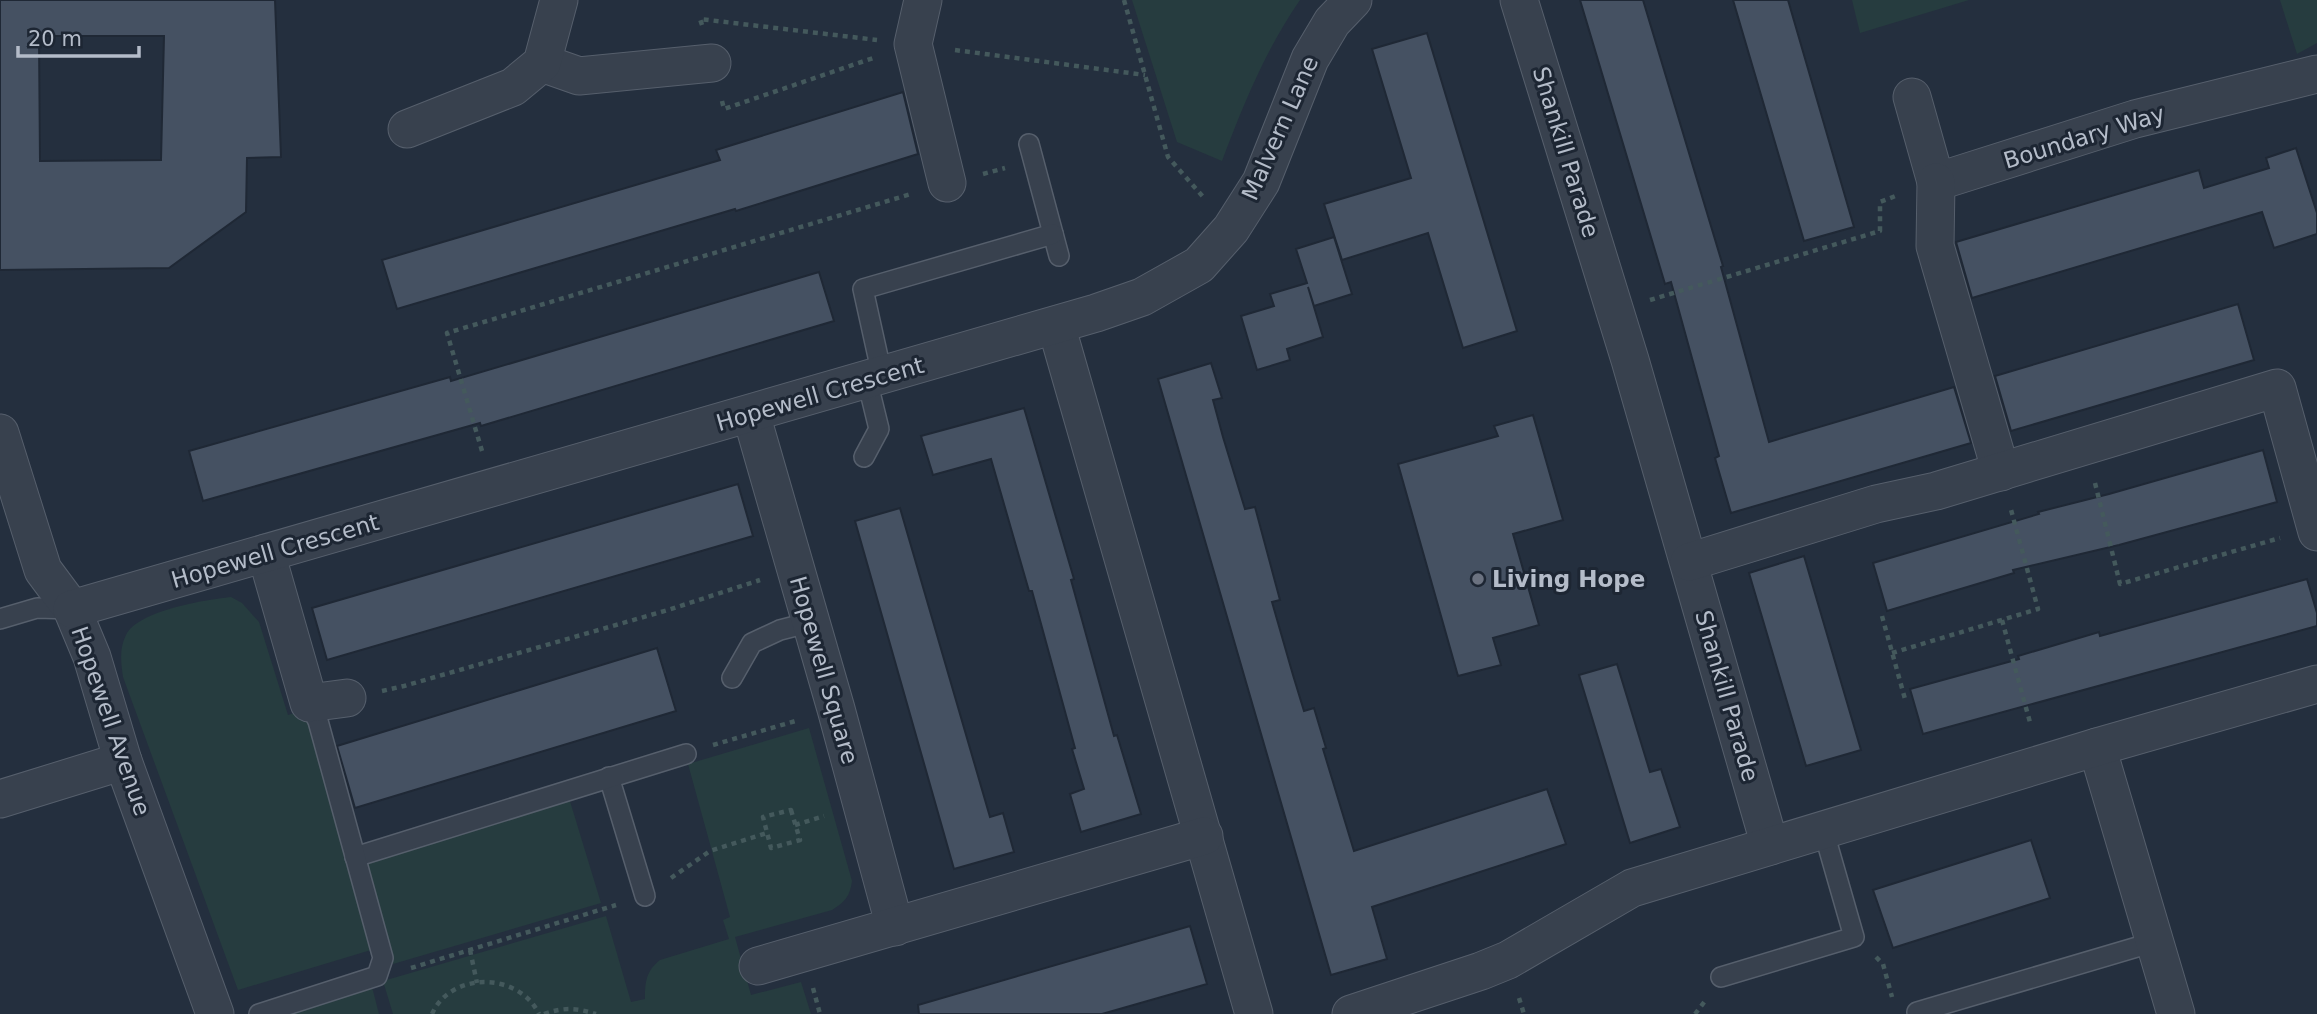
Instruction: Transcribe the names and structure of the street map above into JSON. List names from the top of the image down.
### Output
{
  "streets": {
    "street": [
      "Malvern Lane",
      "Boundary Way",
      "Shankill Parade",
      "Hopewell Crescent",
      "Hopewell Square",
      "Hopewell Avenue"
    ]
  },
  "crossings": [
    ["Malvern Lane", "Hopewell Crescent"],
    ["Hopewell Crescent", "Hopewell Square"],
    ["Hopewell Crescent", "Hopewell Avenue"]
  ],
  "places": ["Living Hope"],
  "scale_bar": "20 m"
}
